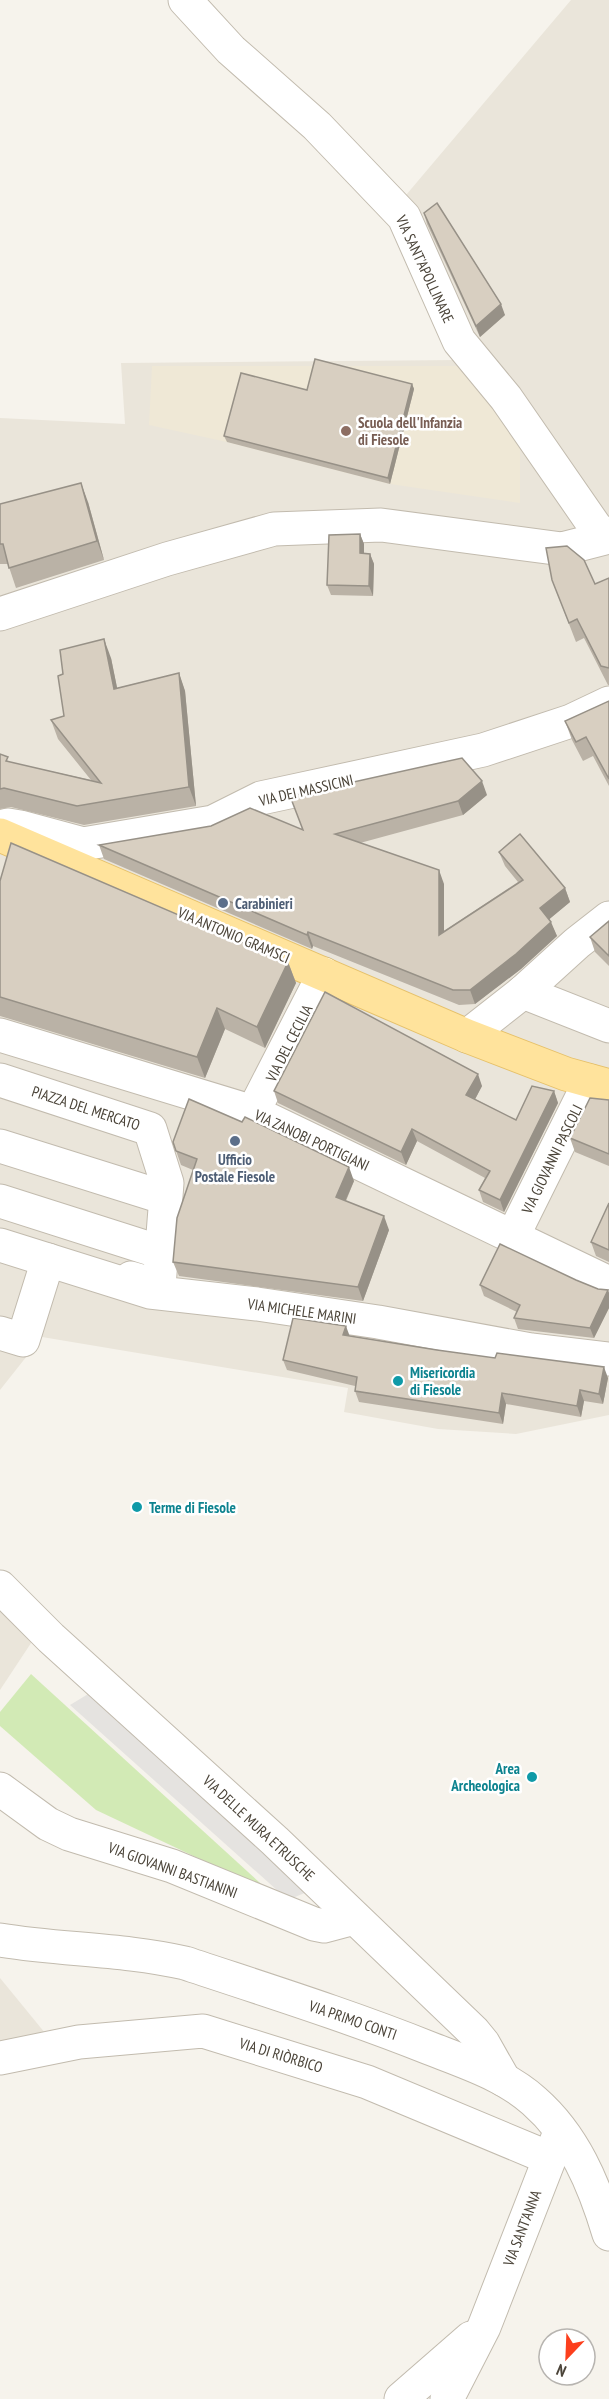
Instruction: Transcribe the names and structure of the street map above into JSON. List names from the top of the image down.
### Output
{
  "streets": {
    "main road": ["VIA ANTONIO GRAMSCI"],
    "street": [
      "VIA SANT'APOLLINARE",
      "VIA DEI MASSICINI",
      "VIA DEL CECILIA",
      "PIAZZA DEL MERCATO",
      "VIA ZANOBI PORTIGIANI",
      "VIA GIOVANNI PASCOLI",
      "VIA MICHELE MARINI",
      "VIA DELLE MURA ETRUSCHE",
      "VIA GIOVANNI BASTIANINI",
      "VIA PRIMO CONTI",
      "VIA DI RIÒRBICO",
      "VIA SANT'ANNA"
    ]
  },
  "crossings": [
    ["VIA ANTONIO GRAMSCI", "VIA DEL CECILIA"],
    ["VIA ANTONIO GRAMSCI", "VIA GIOVANNI PASCOLI"],
    ["VIA DEL CECILIA", "VIA ZANOBI PORTIGIANI"],
    ["PIAZZA DEL MERCATO", "VIA MICHELE MARINI"],
    ["VIA ZANOBI PORTIGIANI", "VIA GIOVANNI PASCOLI"],
    ["VIA DELLE MURA ETRUSCHE", "VIA GIOVANNI BASTIANINI"],
    ["VIA DELLE MURA ETRUSCHE", "VIA PRIMO CONTI"],
    ["VIA PRIMO CONTI", "VIA DI RIÒRBICO"],
    ["VIA PRIMO CONTI", "VIA SANT'ANNA"],
    ["VIA DI RIÒRBICO", "VIA SANT'ANNA"]
  ],
  "places": [
    "Scuola dell'Infanzia di Fiesole",
    "Carabinieri",
    "Ufficio Postale Fiesole",
    "Misericordia di Fiesole",
    "Terme di Fiesole",
    "Area Archeologica"
  ],
  "north": "bottom left"
}
